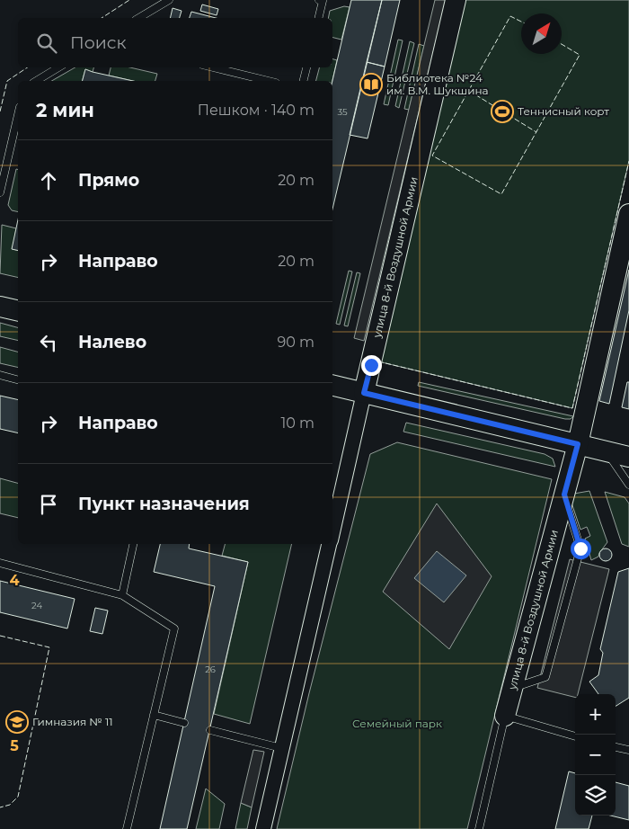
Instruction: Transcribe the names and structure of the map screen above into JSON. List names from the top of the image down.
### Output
{
  "streets": {
    "street": ["улица 8-й Воздушной Армии"]
  },
  "parks": ["Семейный парк"],
  "places": {
    "library": ["Библиотека №24 им. В.М. Шукшина"],
    "sports": ["Теннисный корт"],
    "school or university": ["Гимназия № 11"]
  },
  "house_numbers": ["35", "24", "26"],
  "north": "top right",
  "page": {
    "search": "Поиск",
    "heading": ["2 мин", "Пешком · 140 m"],
    "list": [
      ["Прямо", "20 m"],
      ["Направо", "20 m"],
      ["Налево", "90 m"],
      ["Направо", "10 m"],
      "Пункт назначения"
    ],
    "map_buttons": ["+", "−"]
  },
  "grid": {
    "rows": ["4", "5"]
  }
}
